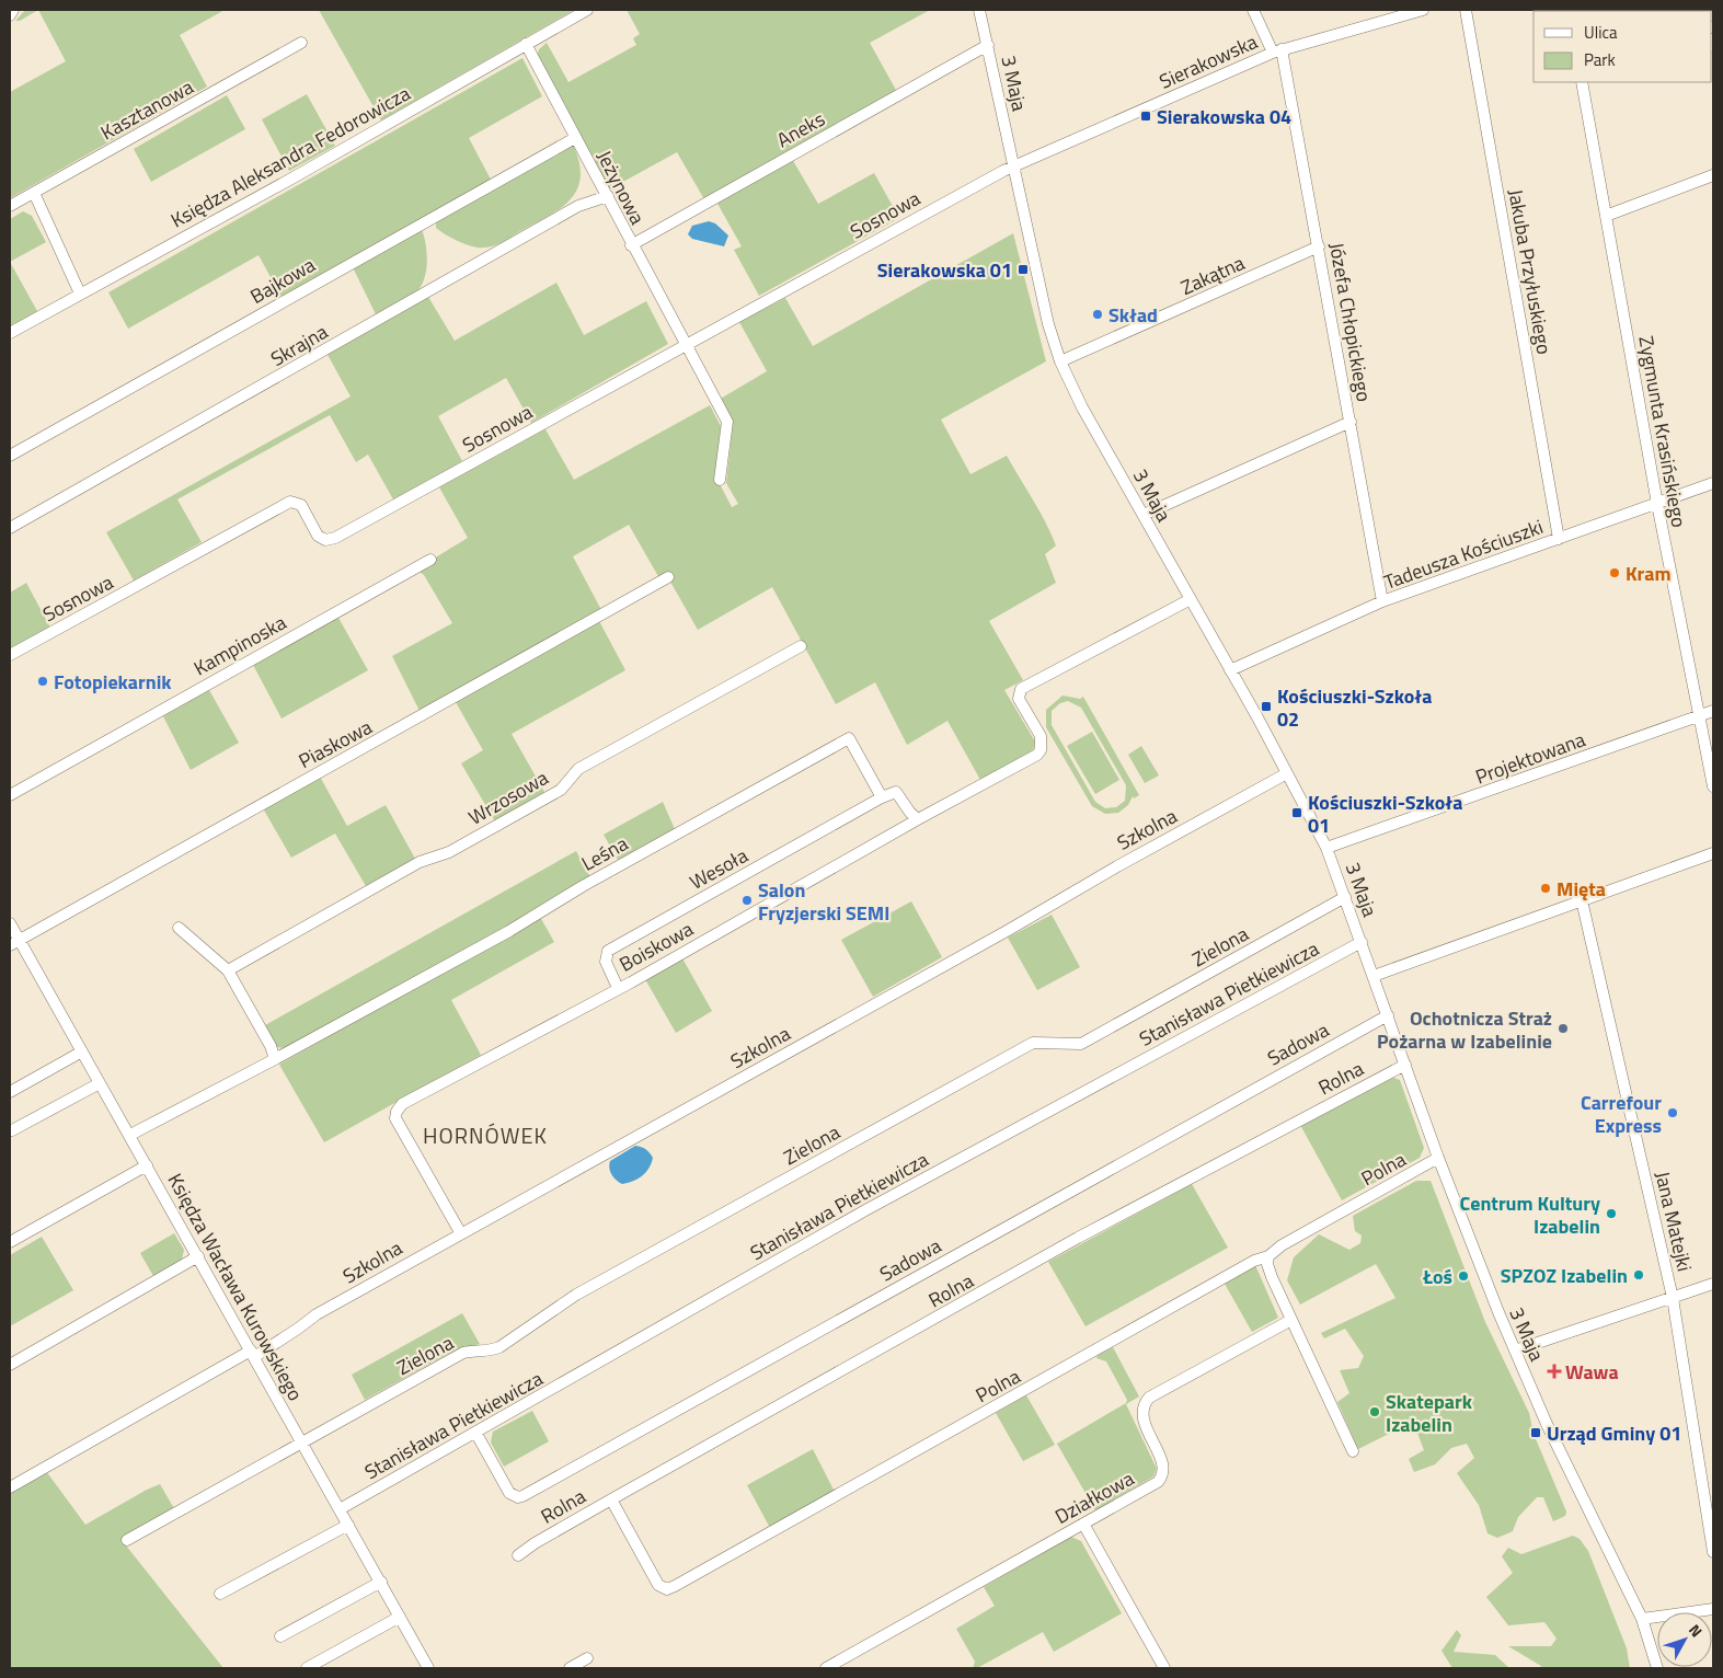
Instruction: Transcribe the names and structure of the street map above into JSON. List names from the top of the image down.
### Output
{
  "streets": {
    "street": [
      "Sierakowska",
      "3 Maja",
      "Kasztanowa",
      "Aneks",
      "Księdza Aleksandra Fedorowicza",
      "Jeżynowa",
      "Sosnowa",
      "Jakuba Przyłuskiego",
      "Zakątna",
      "Bajkowa",
      "Józefa Chłopickiego",
      "Skrajna",
      "Zygmunta Krasińskiego",
      "Tadeusza Kościuszki",
      "Kampinoska",
      "Piaskowa",
      "Projektowana",
      "Wrzosowa",
      "Szkolna",
      "Leśna",
      "Wesoła",
      "Boiskowa",
      "Zielona",
      "Stanisława Pietkiewicza",
      "Sadowa",
      "Rolna",
      "Polna",
      "Jana Matejki",
      "Księdza Wacława Kurowskiego",
      "Działkowa"
    ]
  },
  "crossings": [
    ["Sierakowska", "3 Maja"],
    ["Sierakowska", "Sosnowa"],
    ["Sierakowska", "Józefa Chłopickiego"],
    ["3 Maja", "Aneks"],
    ["3 Maja", "Sosnowa"],
    ["3 Maja", "Zakątna"],
    ["3 Maja", "Tadeusza Kościuszki"],
    ["3 Maja", "Projektowana"],
    ["3 Maja", "Szkolna"],
    ["3 Maja", "Boiskowa"],
    ["3 Maja", "Zielona"],
    ["3 Maja", "Stanisława Pietkiewicza"],
    ["3 Maja", "Sadowa"],
    ["3 Maja", "Rolna"],
    ["3 Maja", "Polna"],
    ["Aneks", "Jeżynowa"],
    ["Księdza Aleksandra Fedorowicza", "Jeżynowa"],
    ["Jeżynowa", "Sosnowa"],
    ["Jeżynowa", "Bajkowa"],
    ["Jeżynowa", "Skrajna"],
    ["Jakuba Przyłuskiego", "Tadeusza Kościuszki"],
    ["Zakątna", "Józefa Chłopickiego"],
    ["Józefa Chłopickiego", "Tadeusza Kościuszki"],
    ["Zygmunta Krasińskiego", "Tadeusza Kościuszki"],
    ["Zygmunta Krasińskiego", "Projektowana"],
    ["Piaskowa", "Księdza Wacława Kurowskiego"],
    ["Szkolna", "Boiskowa"],
    ["Szkolna", "Księdza Wacława Kurowskiego"],
    ["Leśna", "Wesoła"],
    ["Wesoła", "Boiskowa"],
    ["Zielona", "Księdza Wacława Kurowskiego"],
    ["Stanisława Pietkiewicza", "Sadowa"],
    ["Stanisława Pietkiewicza", "Księdza Wacława Kurowskiego"],
    ["Rolna", "Polna"]
  ],
  "districts": ["HORNÓWEK"],
  "places": {
    "transit": [
      "Sierakowska 04",
      "Sierakowska 01",
      "Kościuszki-Szkoła 02",
      "Kościuszki-Szkoła 01",
      "Urząd Gminy 01"
    ],
    "other": [
      "Skład",
      "Kram",
      "Fotopiekarnik",
      "Mięta",
      "Salon Fryzjerski SEMI",
      "Ochotnicza Straż Pożarna w Izabelinie",
      "Carrefour Express",
      "Centrum Kultury Izabelin",
      "SPZOZ Izabelin",
      "Łoś",
      "Skatepark Izabelin"
    ],
    "health": ["Wawa"]
  },
  "legend": ["Ulica", "Park"],
  "north": "top right"
}
